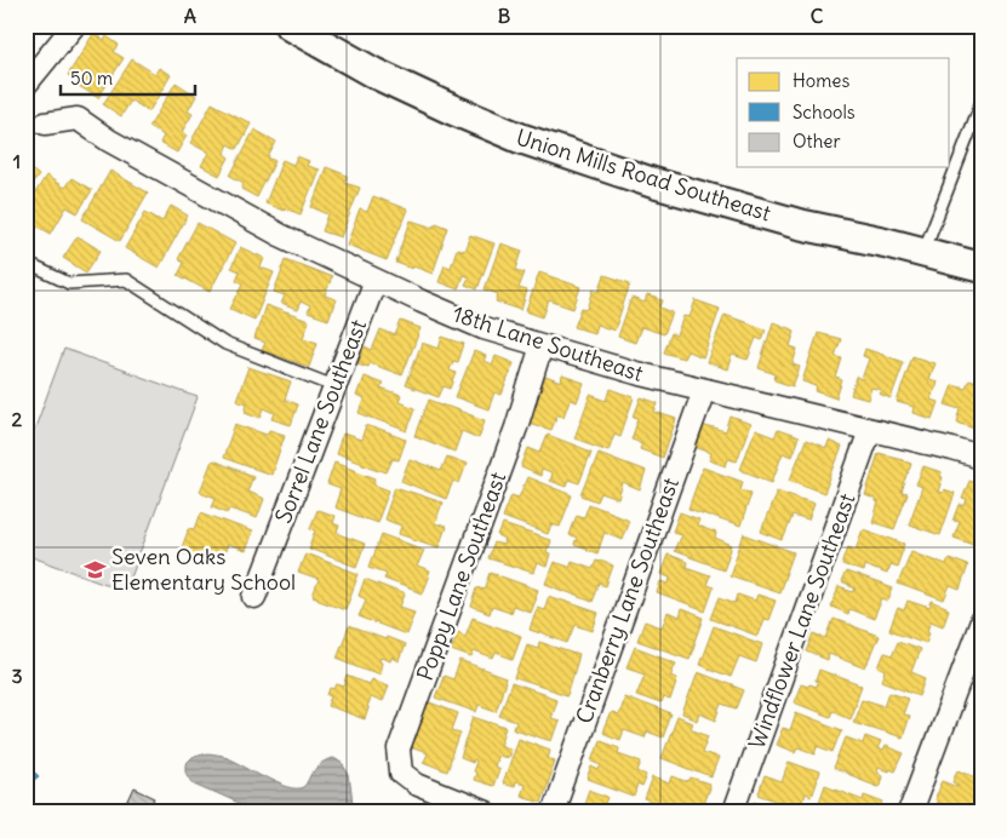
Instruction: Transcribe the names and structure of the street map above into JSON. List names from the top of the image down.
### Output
{
  "streets": {
    "street": [
      "Union Mills Road Southeast",
      "18th Lane Southeast",
      "Sorrel Lane Southeast",
      "Poppy Lane Southeast",
      "Cranberry Lane Southeast",
      "Windflower Lane Southeast"
    ]
  },
  "crossings": [
    ["18th Lane Southeast", "Sorrel Lane Southeast"],
    ["18th Lane Southeast", "Poppy Lane Southeast"],
    ["18th Lane Southeast", "Cranberry Lane Southeast"],
    ["18th Lane Southeast", "Windflower Lane Southeast"]
  ],
  "places": {
    "school or university": ["Seven Oaks Elementary School"]
  },
  "legend": ["Homes", "Schools", "Other"],
  "scale_bar": "50 m",
  "grid": {
    "columns": ["A", "B", "C"],
    "rows": ["1", "2", "3"]
  }
}
